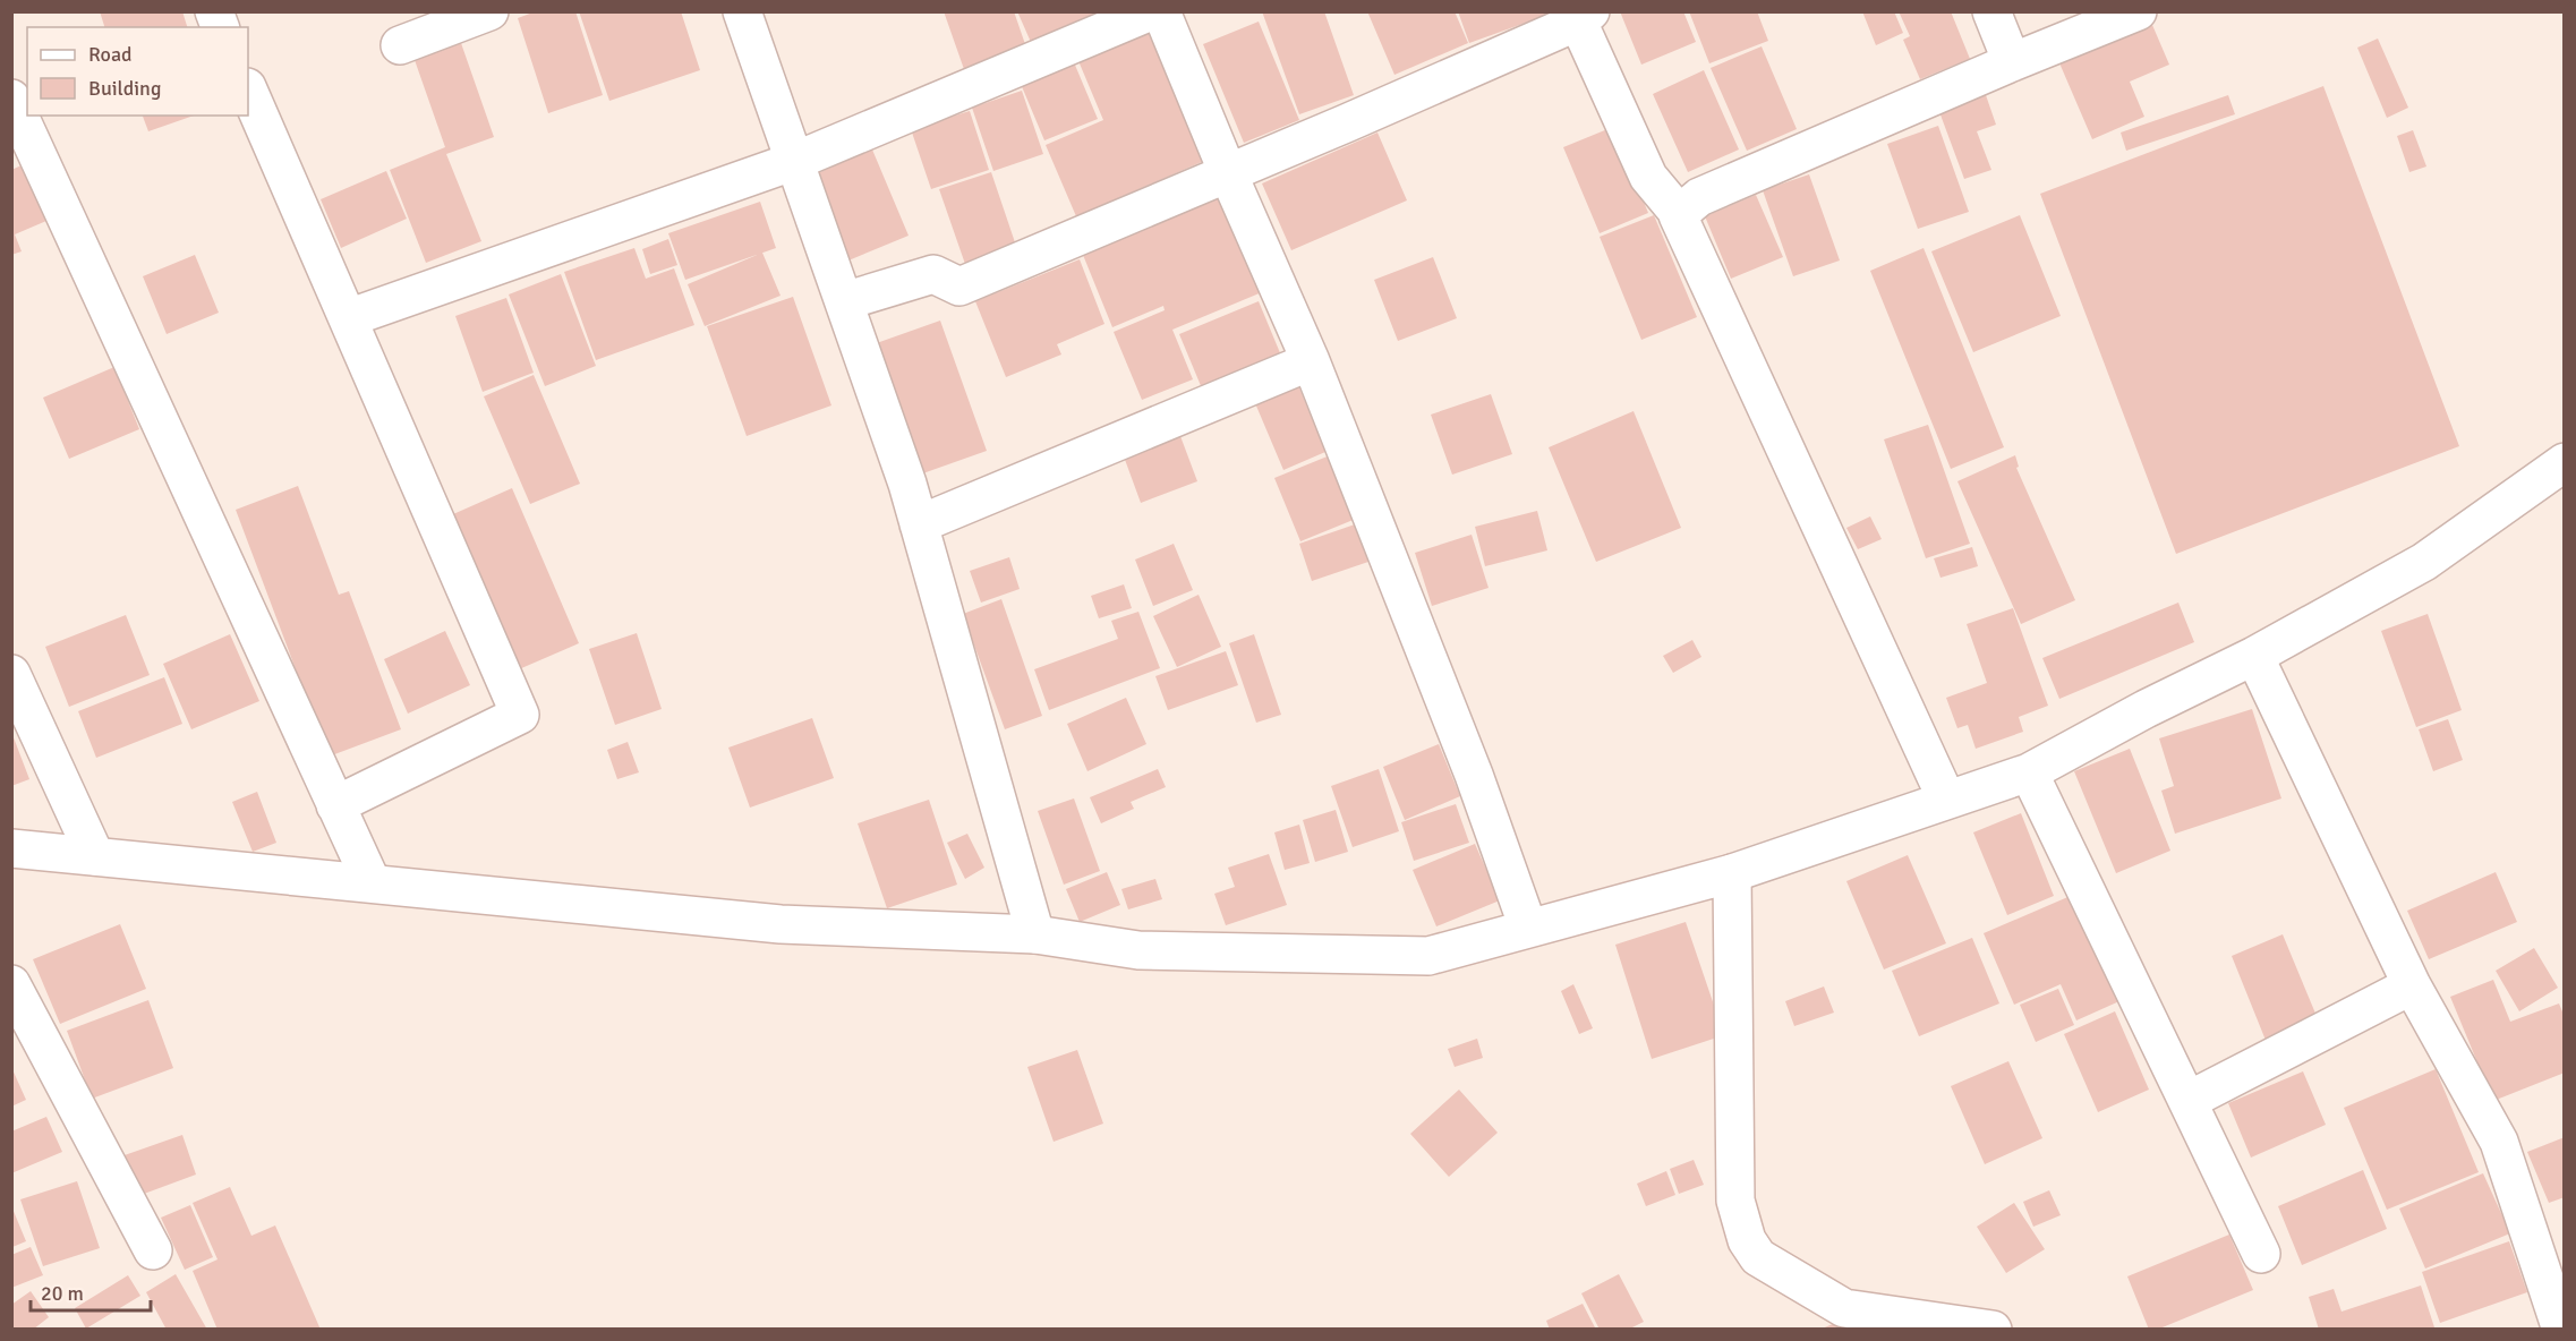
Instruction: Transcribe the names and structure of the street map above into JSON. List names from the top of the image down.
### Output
{
  "legend": ["Road", "Building"],
  "scale_bar": "20 m"
}
